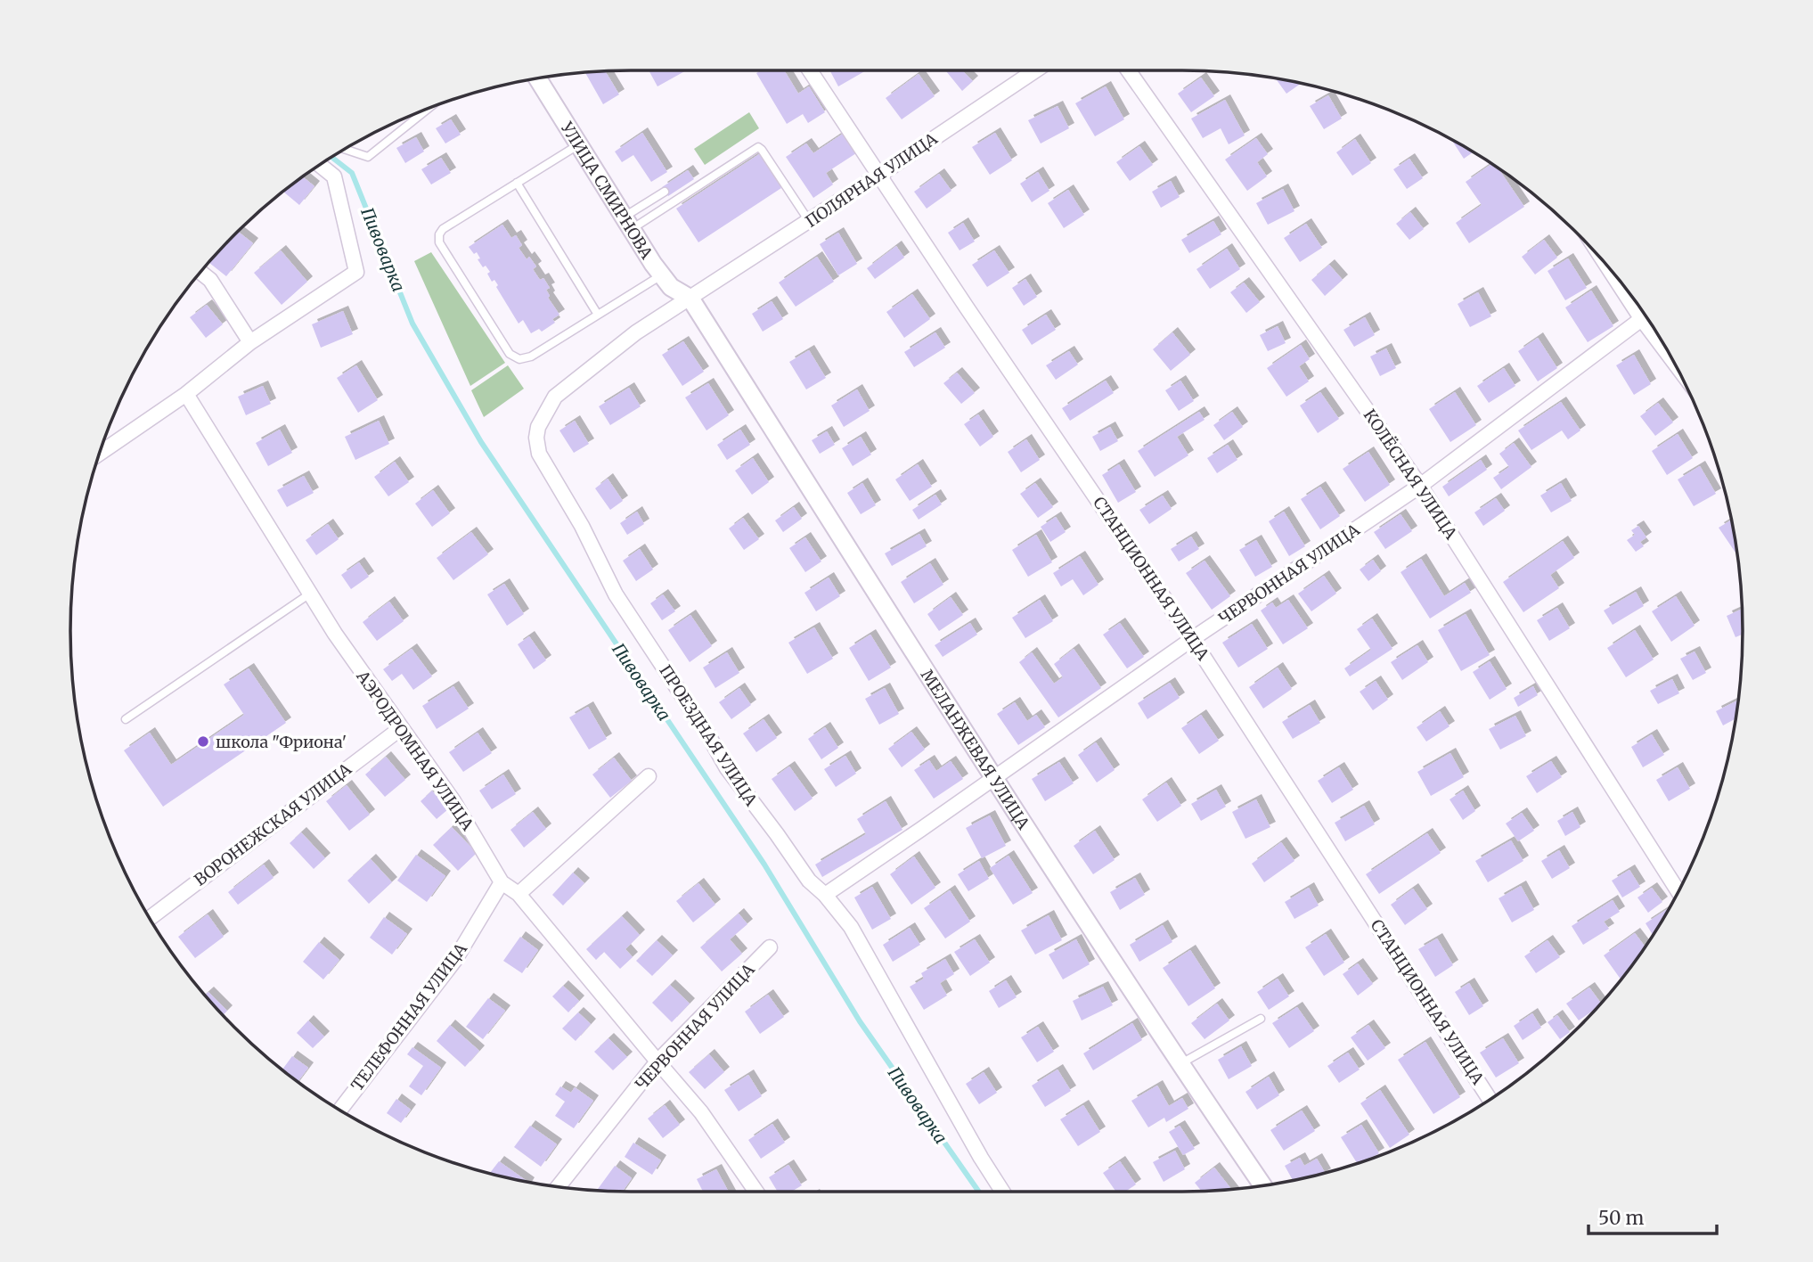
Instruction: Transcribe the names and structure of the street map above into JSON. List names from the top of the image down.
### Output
{
  "streets": {
    "street": [
      "ПОЛЯРНАЯ УЛИЦА",
      "УЛИЦА СМИРНОВА",
      "КОЛЁСНАЯ УЛИЦА",
      "ЧЕРВОННАЯ УЛИЦА",
      "СТАНЦИОННАЯ УЛИЦА",
      "ПРОЕЗДНАЯ УЛИЦА",
      "МЕЛАНЖЕВАЯ УЛИЦА",
      "АЭРОДРОМНАЯ УЛИЦА",
      "ВОРОНЕЖСКАЯ УЛИЦА",
      "ТЕЛЕФОННАЯ УЛИЦА"
    ]
  },
  "crossings": [
    ["ПОЛЯРНАЯ УЛИЦА", "УЛИЦА СМИРНОВА"],
    ["ПОЛЯРНАЯ УЛИЦА", "СТАНЦИОННАЯ УЛИЦА"],
    ["ПОЛЯРНАЯ УЛИЦА", "ПРОЕЗДНАЯ УЛИЦА"],
    ["ПОЛЯРНАЯ УЛИЦА", "МЕЛАНЖЕВАЯ УЛИЦА"],
    ["УЛИЦА СМИРНОВА", "ПРОЕЗДНАЯ УЛИЦА"],
    ["УЛИЦА СМИРНОВА", "МЕЛАНЖЕВАЯ УЛИЦА"],
    ["КОЛЁСНАЯ УЛИЦА", "ЧЕРВОННАЯ УЛИЦА"],
    ["ЧЕРВОННАЯ УЛИЦА", "СТАНЦИОННАЯ УЛИЦА"],
    ["ЧЕРВОННАЯ УЛИЦА", "ПРОЕЗДНАЯ УЛИЦА"],
    ["ЧЕРВОННАЯ УЛИЦА", "МЕЛАНЖЕВАЯ УЛИЦА"],
    ["ЧЕРВОННАЯ УЛИЦА", "АЭРОДРОМНАЯ УЛИЦА"],
    ["ПРОЕЗДНАЯ УЛИЦА", "МЕЛАНЖЕВАЯ УЛИЦА"],
    ["АЭРОДРОМНАЯ УЛИЦА", "ВОРОНЕЖСКАЯ УЛИЦА"],
    ["АЭРОДРОМНАЯ УЛИЦА", "ТЕЛЕФОННАЯ УЛИЦА"]
  ],
  "water": ["Пивоварка"],
  "places": ["школа \"Фриона'"],
  "scale_bar": "50 m"
}
